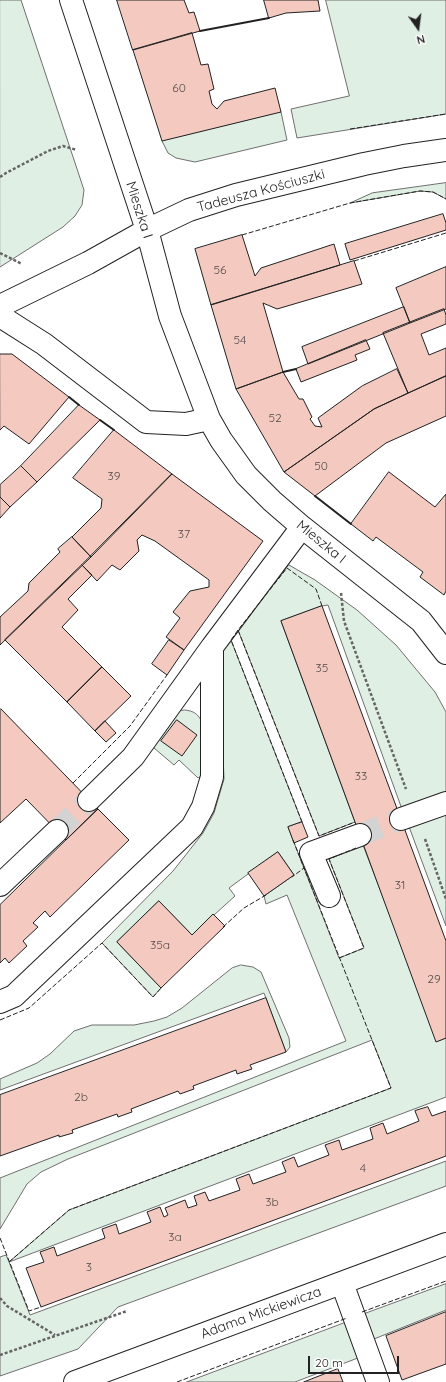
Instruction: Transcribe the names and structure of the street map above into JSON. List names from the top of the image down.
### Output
{
  "streets": {
    "street": ["Tadeusza Kościuszki", "Mieszka I", "Adama Mickiewicza"]
  },
  "crossings": [
    ["Tadeusza Kościuszki", "Mieszka I"]
  ],
  "house_numbers": [
    "60",
    "56",
    "54",
    "52",
    "50",
    "39",
    "37",
    "35",
    "33",
    "31",
    "35a",
    "29",
    "2b",
    "4",
    "3b",
    "3a",
    "3"
  ],
  "scale_bar": "20 m",
  "north": "bottom"
}
